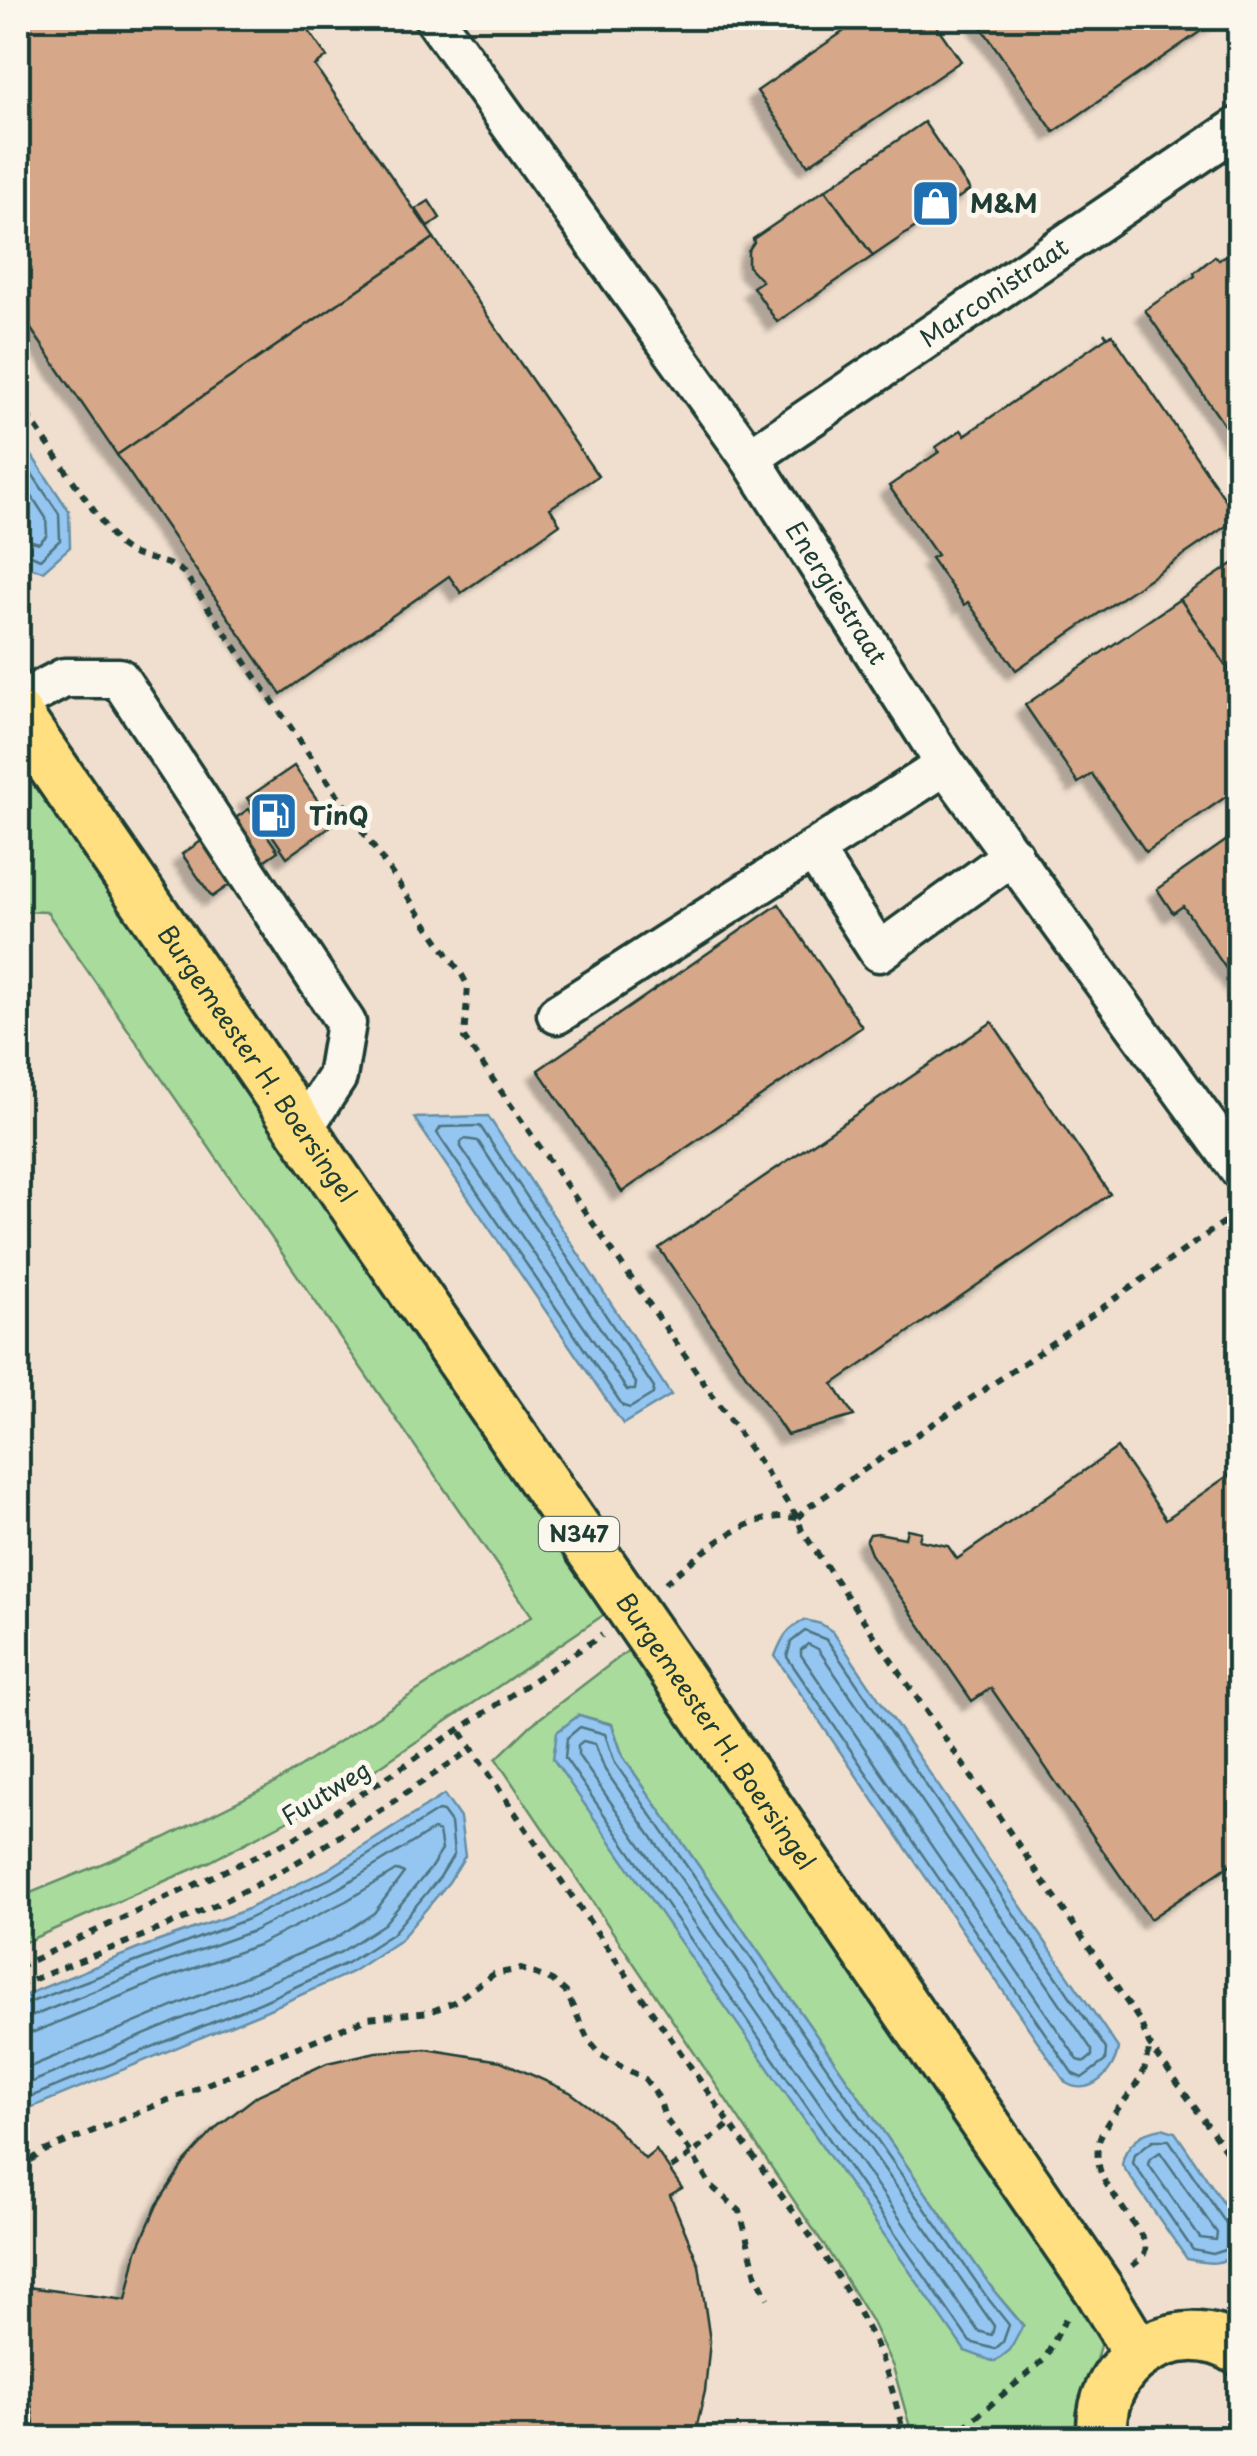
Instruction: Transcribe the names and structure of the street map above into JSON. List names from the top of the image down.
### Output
{
  "streets": {
    "main road": ["Burgemeester H. Boersingel", "N347"],
    "street": ["Marconistraat", "Energiestraat"],
    "path": ["Fuutweg"]
  },
  "crossings": [
    ["Marconistraat", "Energiestraat"],
    ["Burgemeester H. Boersingel", "Fuutweg"]
  ],
  "places": {
    "shop": ["M&M"],
    "fuel station": ["TinQ"]
  }
}
